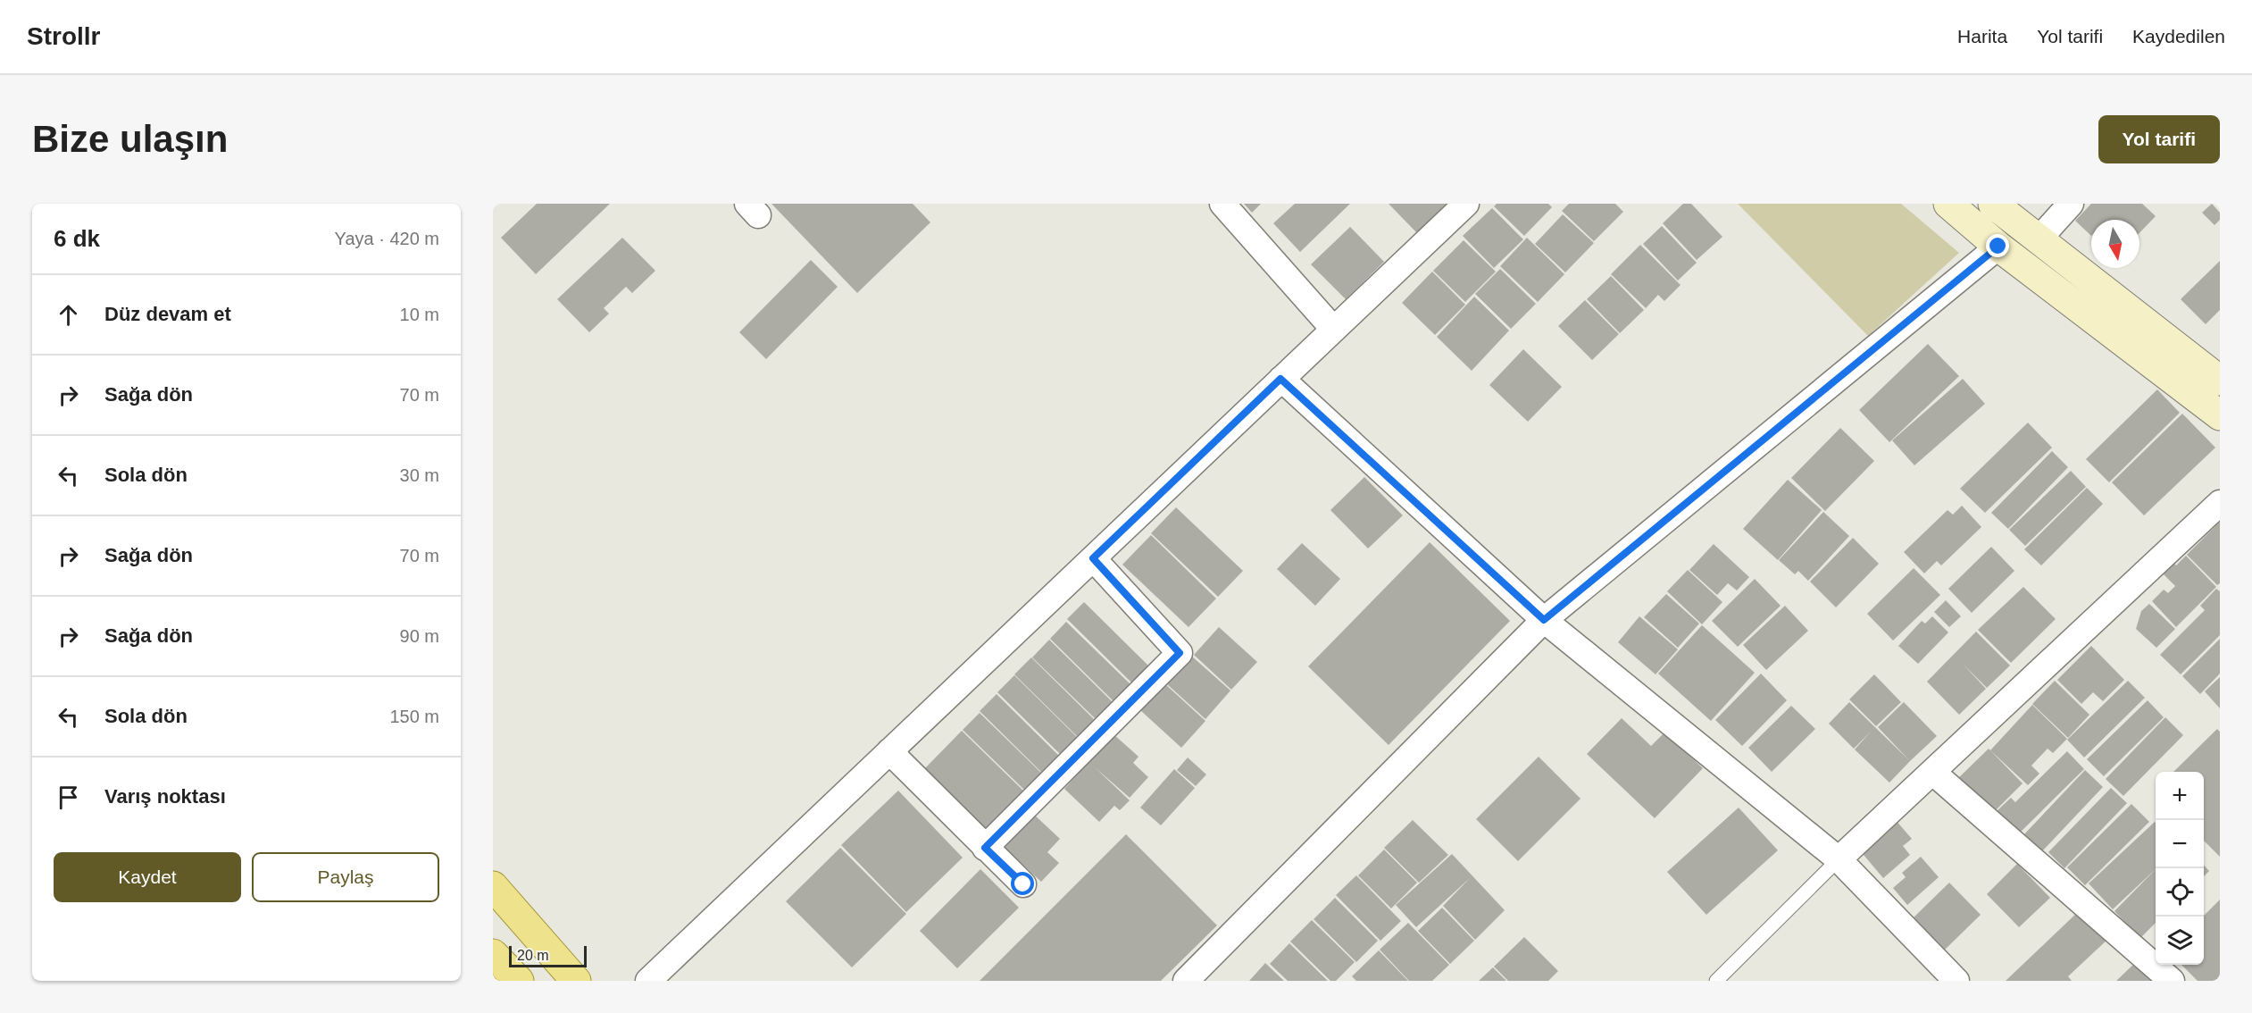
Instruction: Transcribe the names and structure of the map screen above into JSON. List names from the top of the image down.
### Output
{
  "scale_bar": "20 m",
  "north": "bottom",
  "page": {
    "header": "Strollr",
    "nav": ["Harita", "Yol tarifi", "Kaydedilen"],
    "buttons": [
      "Yol tarifi",
      ["Kaydet", "Paylaş"]
    ],
    "title": "Bize ulaşın",
    "heading": ["6 dk", "Yaya · 420 m"],
    "list": [
      ["Düz devam et", "10 m"],
      ["Sağa dön", "70 m"],
      ["Sola dön", "30 m"],
      ["Sağa dön", "70 m"],
      ["Sağa dön", "90 m"],
      ["Sola dön", "150 m"],
      "Varış noktası"
    ],
    "map_buttons": ["+", "−"],
    "scale": "20 m"
  }
}
